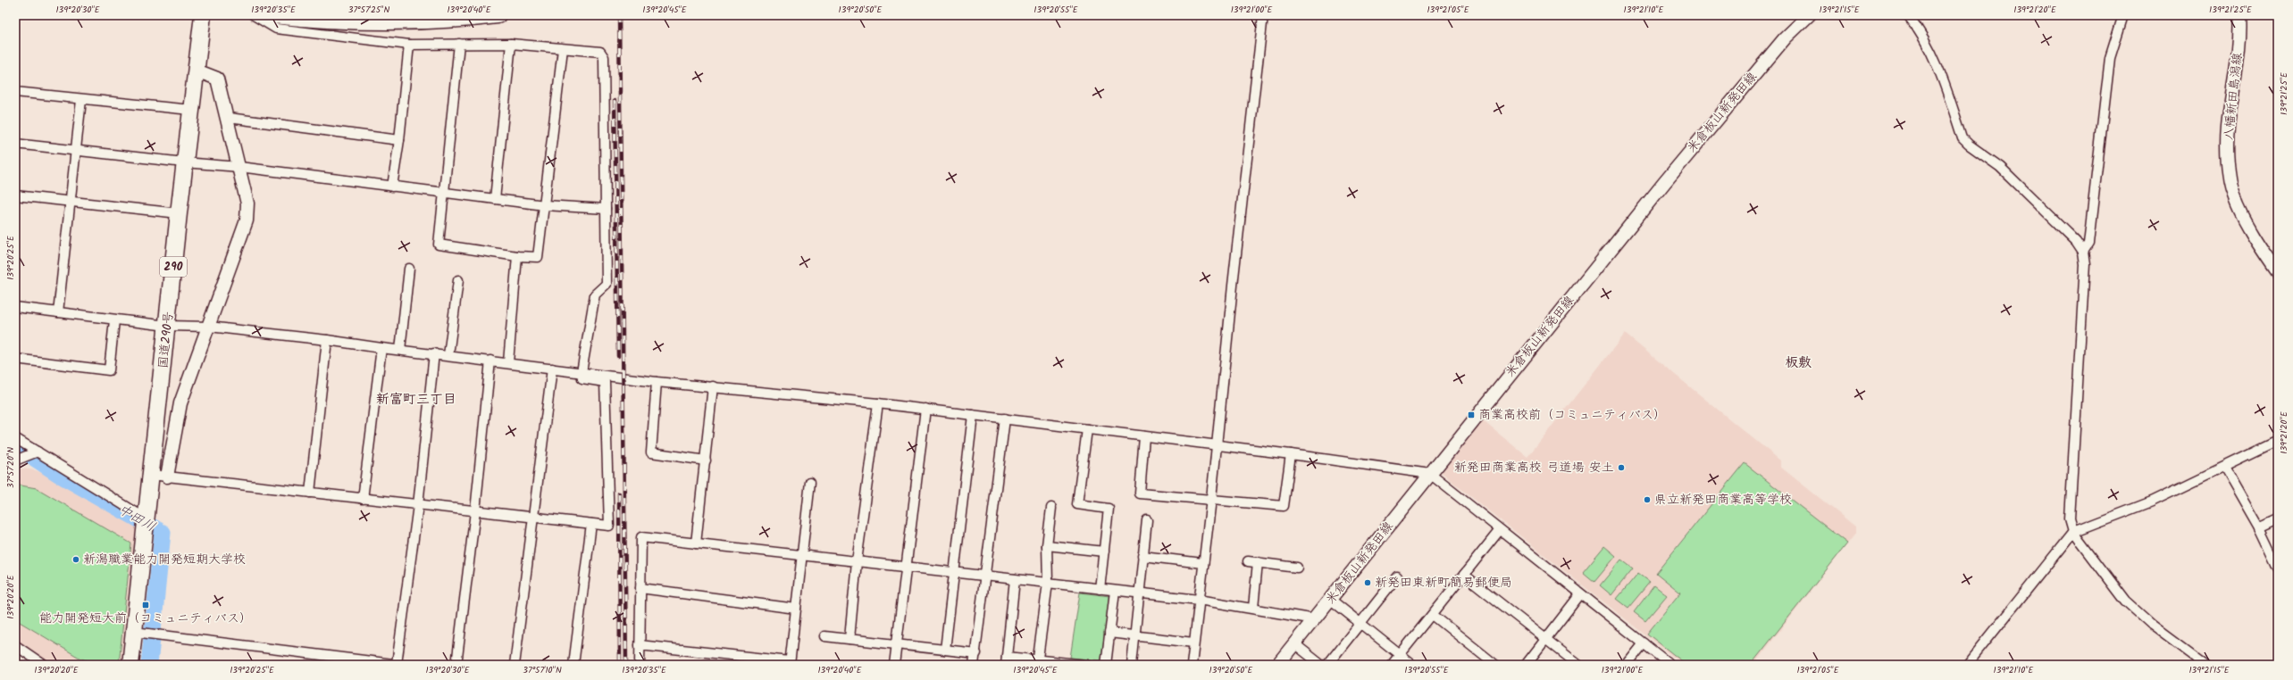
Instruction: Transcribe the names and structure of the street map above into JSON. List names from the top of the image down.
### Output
{
  "streets": {
    "highway": ["290", "国道290号"],
    "main road": ["八幡新田島潟線", "米倉板山新発田線"]
  },
  "districts": ["板敷", "新富町三丁目"],
  "water": ["中田川"],
  "places": {
    "transit": ["商業高校前（コミュニティバス）", "能力開発短大前（コミュニティバス）"],
    "other": [
      "新発田商業高校 弓道場 安土",
      "県立新発田商業高等学校",
      "新潟職業能力開発短期大学校",
      "新発田東新町簡易郵便局"
    ]
  },
  "coordinates": [
    "139°20'30\"E",
    "139°20'35\"E",
    "37°57'25\"N",
    "139°20'40\"E",
    "139°20'45\"E",
    "139°20'50\"E",
    "139°20'55\"E",
    "139°21'00\"E",
    "139°21'05\"E",
    "139°21'10\"E",
    "139°21'15\"E",
    "139°21'20\"E",
    "139°21'25\"E",
    "139°20'25\"E",
    "37°57'20\"N",
    "139°20'20\"E",
    "37°57'10\"N"
  ]
}
